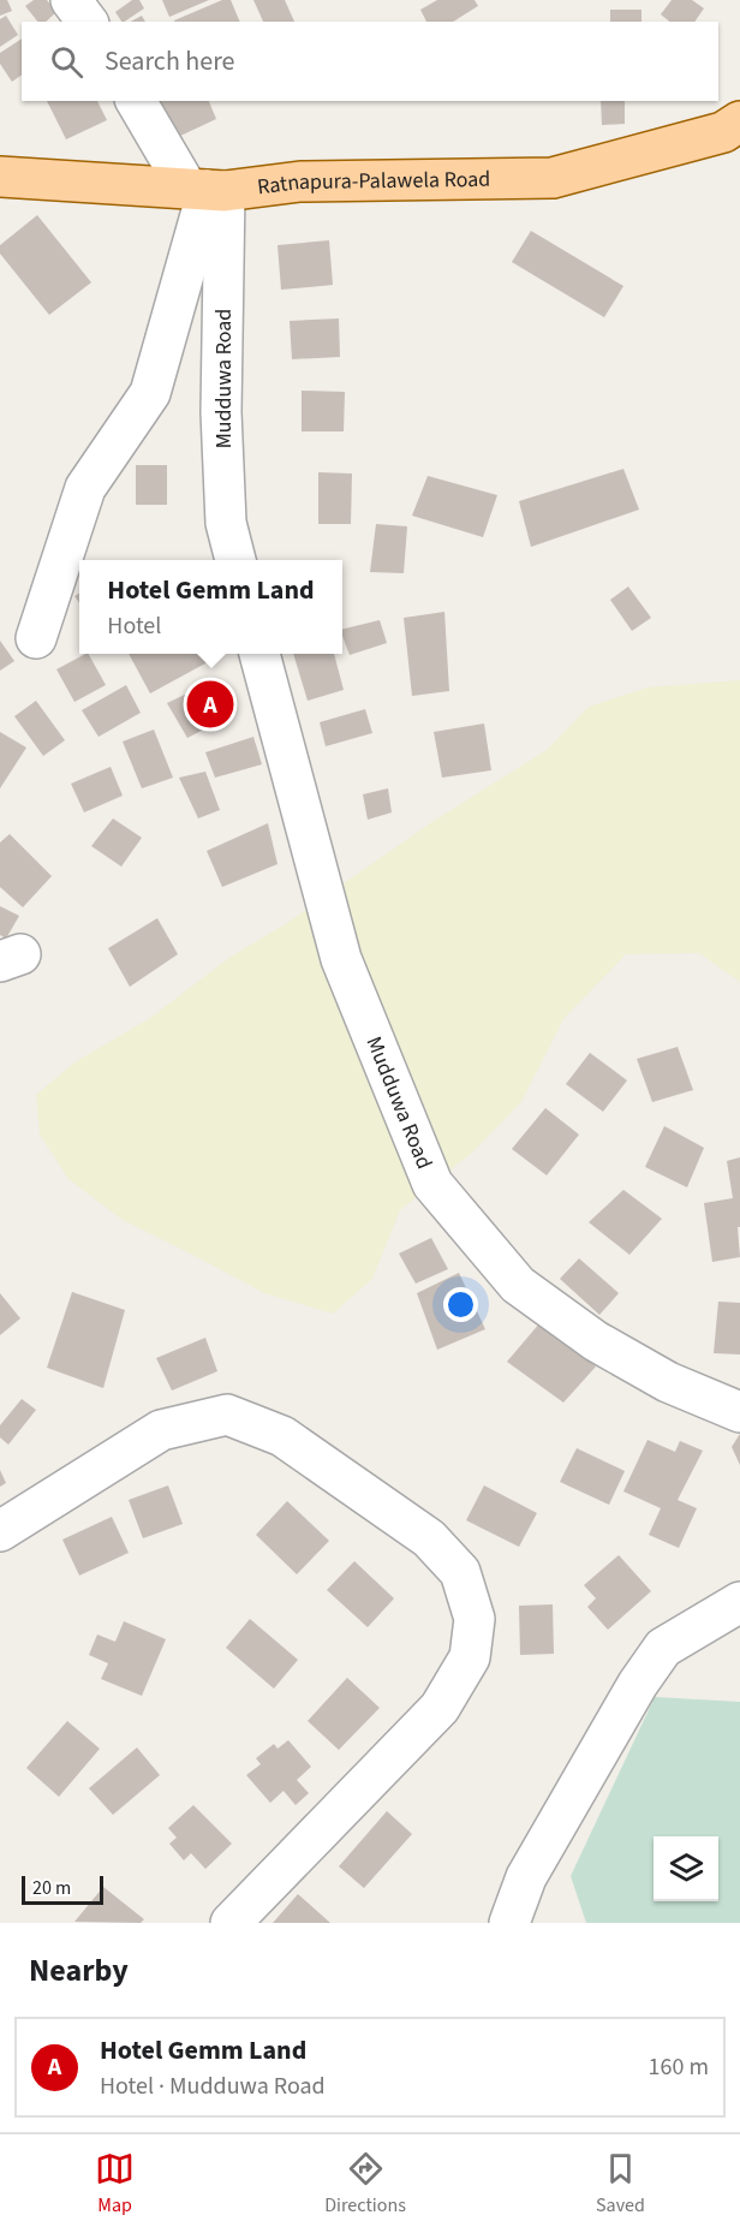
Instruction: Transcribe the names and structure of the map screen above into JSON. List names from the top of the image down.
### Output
{
  "streets": {
    "main road": ["Ratnapura-Palawela Road"],
    "street": ["Mudduwa Road"]
  },
  "crossings": [
    ["Ratnapura-Palawela Road", "Mudduwa Road"]
  ],
  "scale_bar": "20 m",
  "page": {
    "search": "Search here",
    "popup": ["Hotel Gemm Land", "Hotel"],
    "pins": "A",
    "scale": "20 m",
    "heading": "Nearby",
    "list": [
      {
        "mark": "A",
        "name": "Hotel Gemm Land",
        "note": "Hotel · Mudduwa Road",
        "value": "160 m"
      }
    ],
    "nav": ["Map", "Directions", "Saved"]
  }
}
